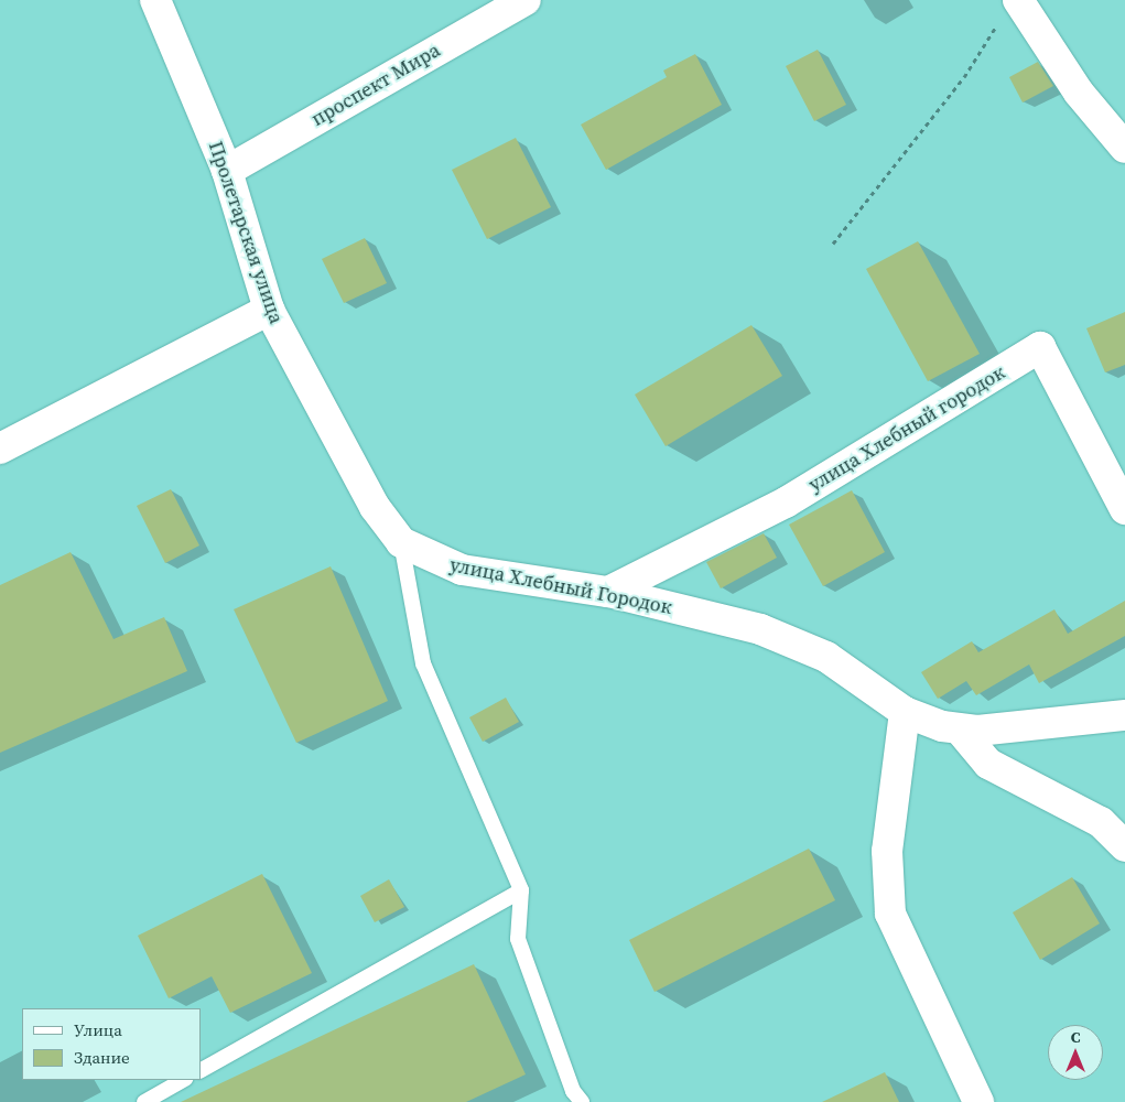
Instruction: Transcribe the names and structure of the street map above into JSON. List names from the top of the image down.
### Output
{
  "streets": {
    "street": [
      "проспект Мира",
      "Пролетарская улица",
      "улица Хлебный городок",
      "улица Хлебный Городок"
    ]
  },
  "crossings": [
    ["проспект Мира", "Пролетарская улица"],
    ["Пролетарская улица", "улица Хлебный Городок"],
    ["улица Хлебный городок", "улица Хлебный Городок"]
  ],
  "legend": ["Улица", "Здание"],
  "north": "top"
}
